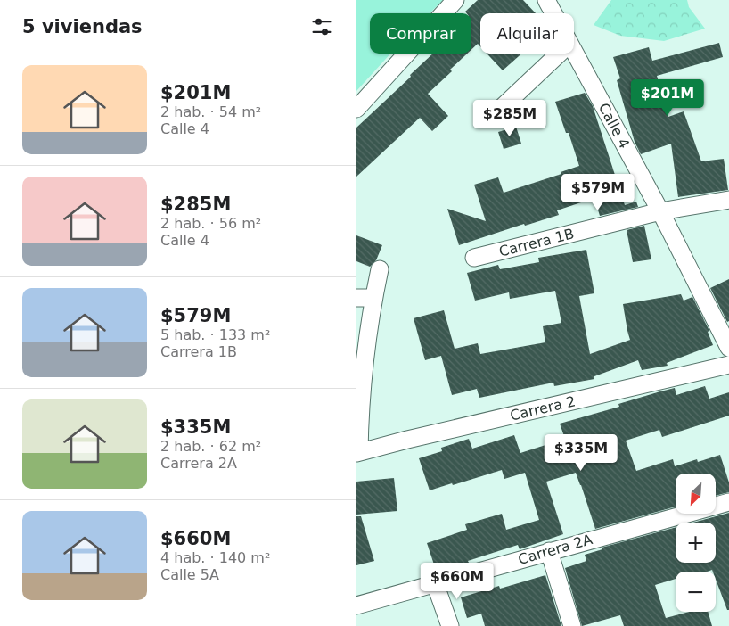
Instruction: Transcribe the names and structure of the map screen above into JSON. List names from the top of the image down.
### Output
{
  "streets": {
    "street": [
      "Calle 4",
      "Carrera 1B",
      "Carrera 2",
      "Carrera 2A"
    ]
  },
  "crossings": [
    ["Calle 4", "Carrera 1B"]
  ],
  "north": "bottom left",
  "page": {
    "heading": "5 viviendas",
    "chip": ["Comprar", "Alquilar"],
    "list": [
      {
        "name": "$201M",
        "note": "2 hab. · 54 m² · Calle 4"
      },
      {
        "name": "$285M",
        "note": "2 hab. · 56 m² · Calle 4"
      },
      {
        "name": "$579M",
        "note": "5 hab. · 133 m² · Carrera 1B"
      },
      {
        "name": "$335M",
        "note": "2 hab. · 62 m² · Carrera 2A"
      },
      {
        "name": "$660M",
        "note": "4 hab. · 140 m² · Calle 5A"
      }
    ],
    "price": [
      "$201M",
      "$285M",
      "$579M",
      "$335M",
      "$660M"
    ],
    "map_buttons": ["+", "−"]
  }
}
